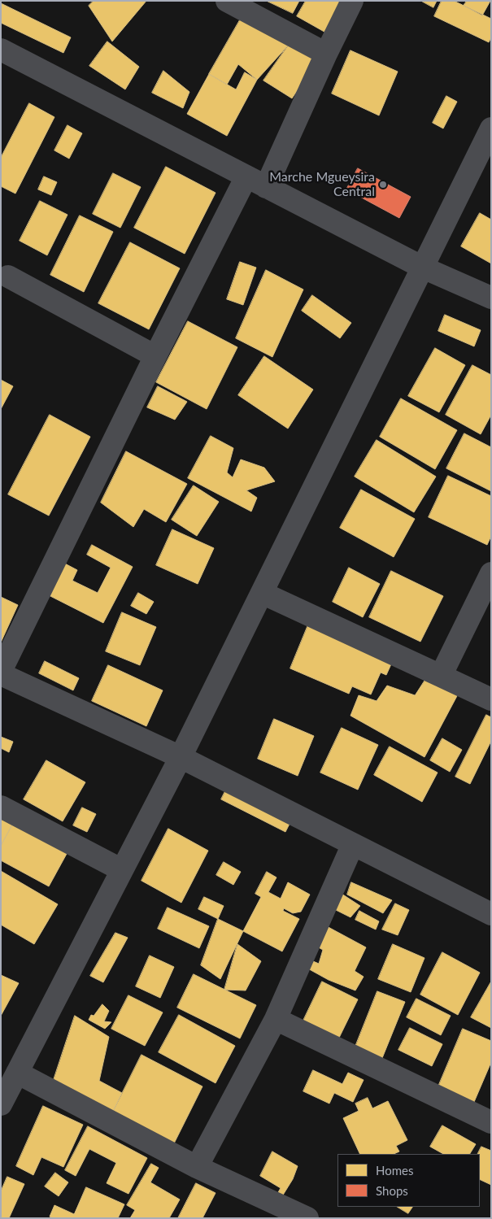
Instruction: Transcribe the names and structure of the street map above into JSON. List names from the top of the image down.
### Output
{
  "places": ["Marche Mgueysira Central"],
  "legend": ["Homes", "Shops"]
}
